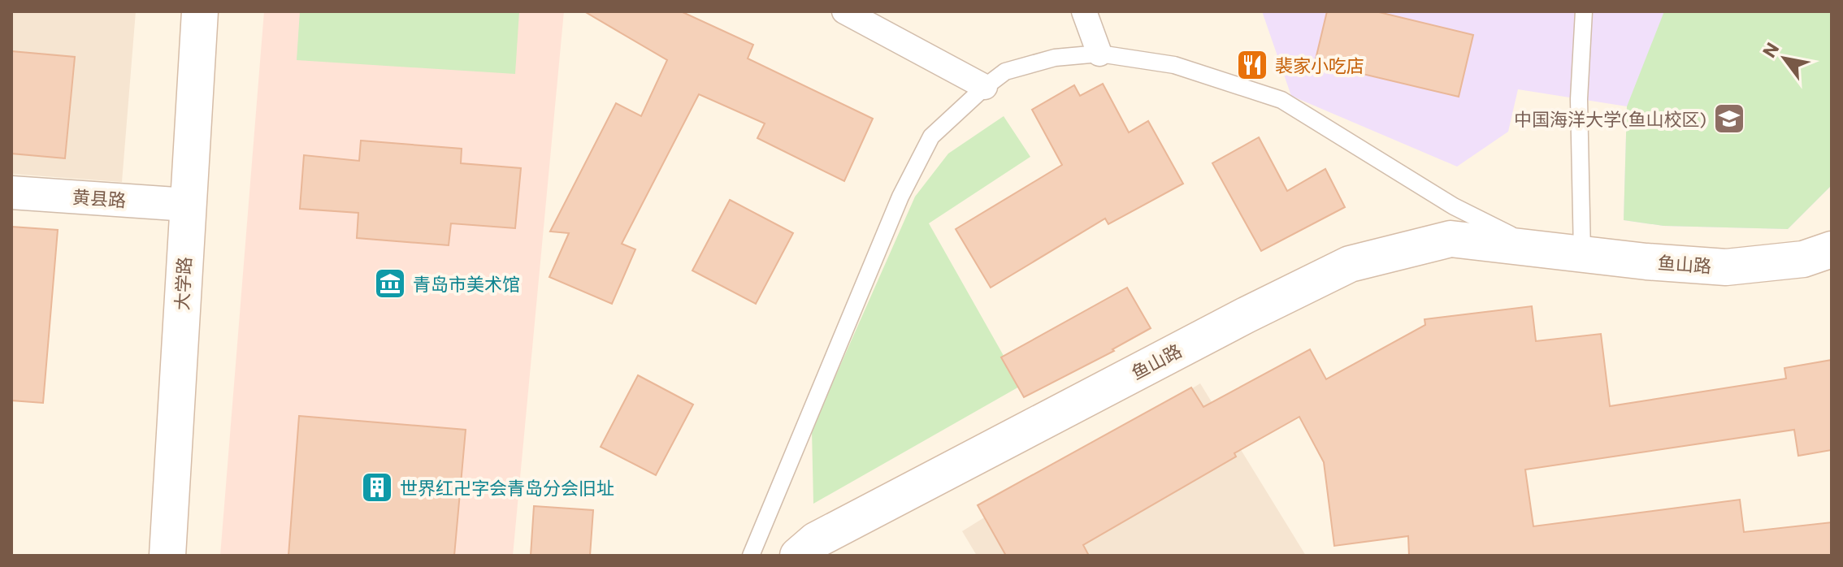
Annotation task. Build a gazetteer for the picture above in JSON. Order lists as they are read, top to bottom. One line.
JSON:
{"streets":{"main road":["鱼山路","大学路"],"street":["黄县路"]},"crossings":[["黄县路","大学路"]],"places":{"restaurant":["裴家小吃店"],"school or university":["中国海洋大学(鱼山校区)"],"museum":["青岛市美术馆"],"building":["世界红卍字会青岛分会旧址"]},"north":"top left"}
